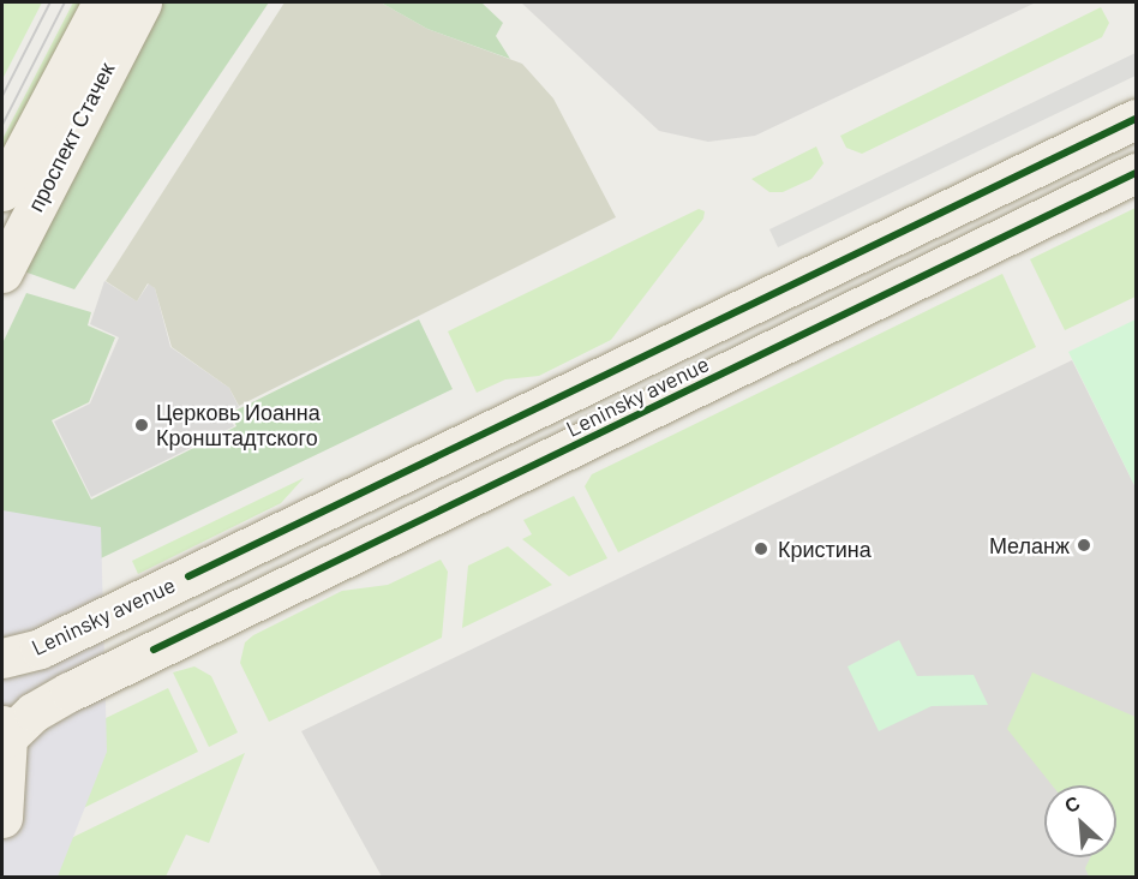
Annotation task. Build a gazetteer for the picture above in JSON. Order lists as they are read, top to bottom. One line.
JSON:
{"streets":{"main road":["проспект Стачек","Leninsky avenue"]},"places":["Церковь Иоанна Кронштадтского","Меланж","Кристина"],"north":"top left"}
